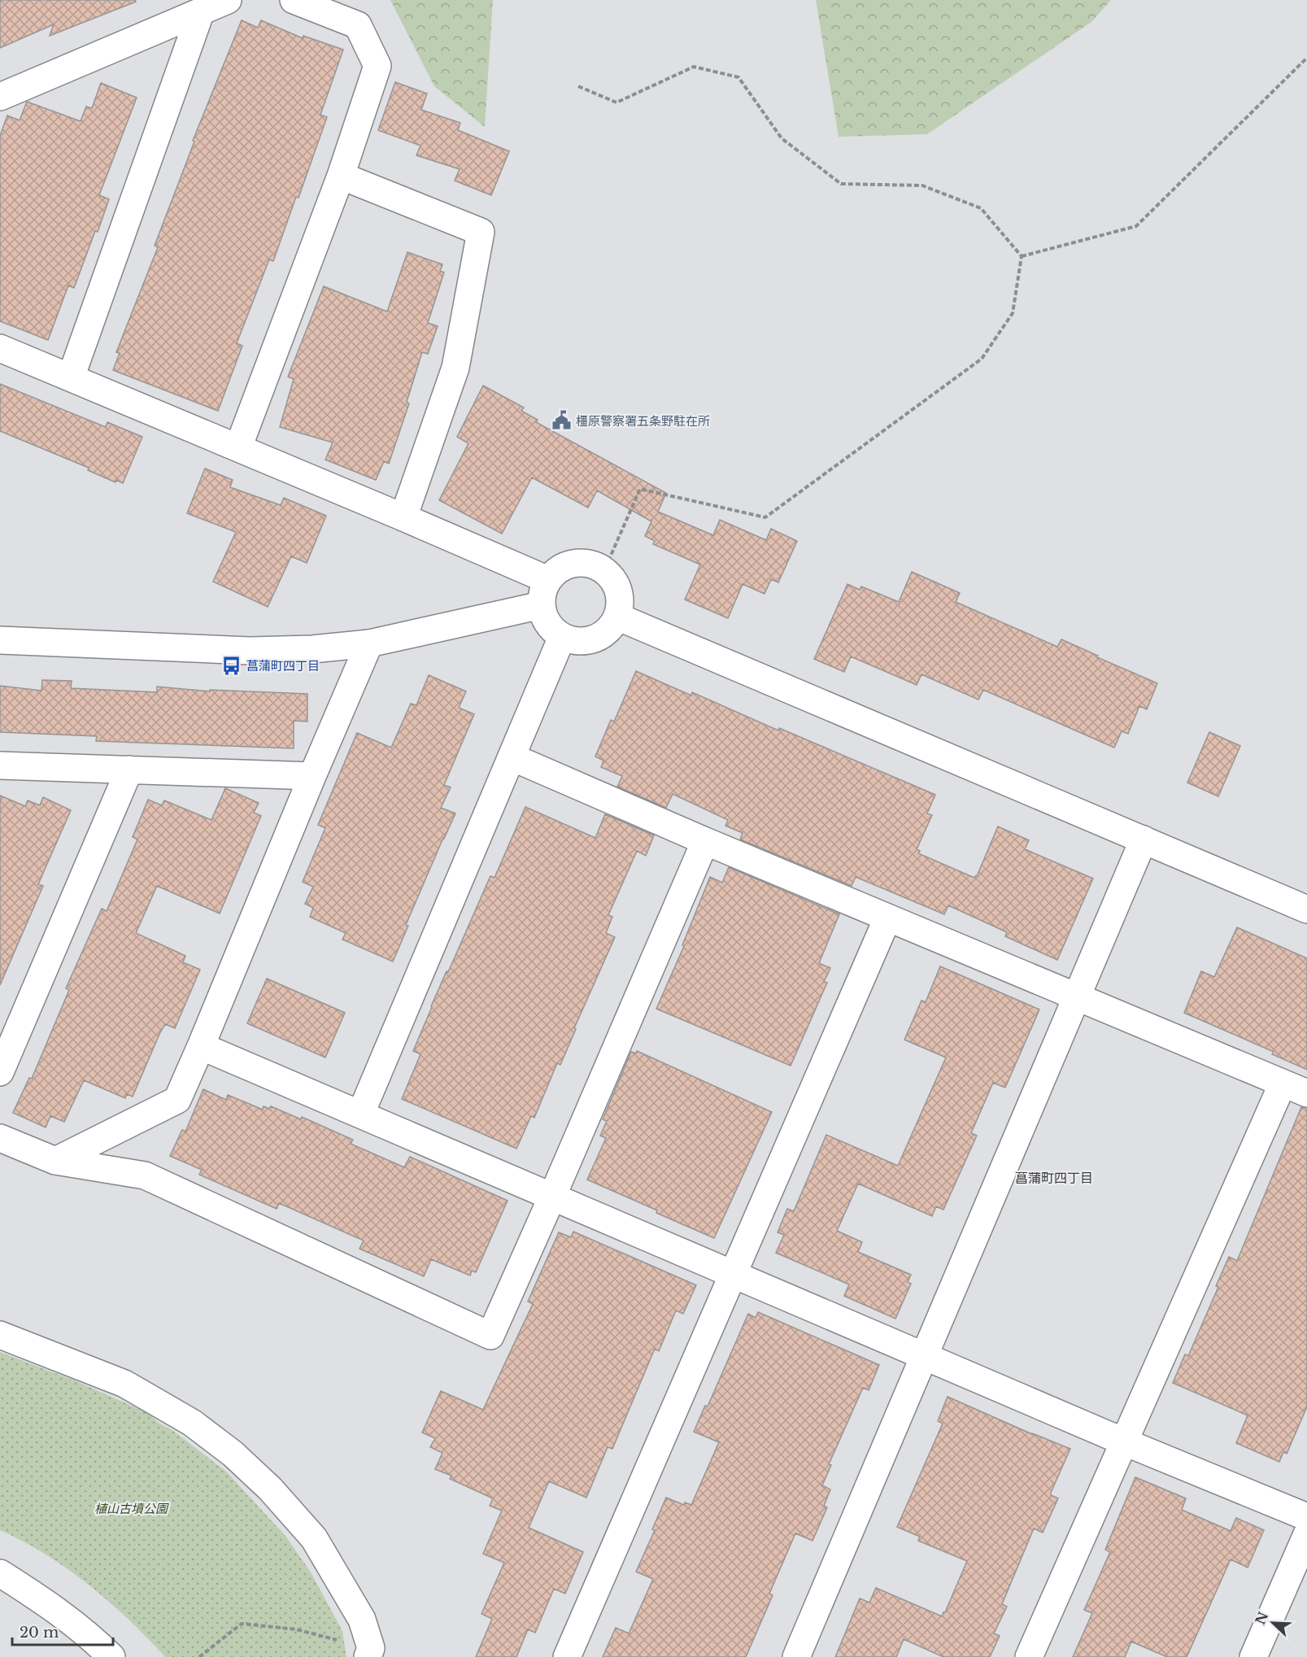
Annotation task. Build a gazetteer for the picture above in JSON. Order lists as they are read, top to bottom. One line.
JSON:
{"districts":["菖蒲町四丁目"],"parks":["植山古墳公園"],"places":{"public building":["橿原警察署五条野駐在所"],"bus stop":["菖蒲町四丁目"]},"scale_bar":"20 m","north":"top left"}
